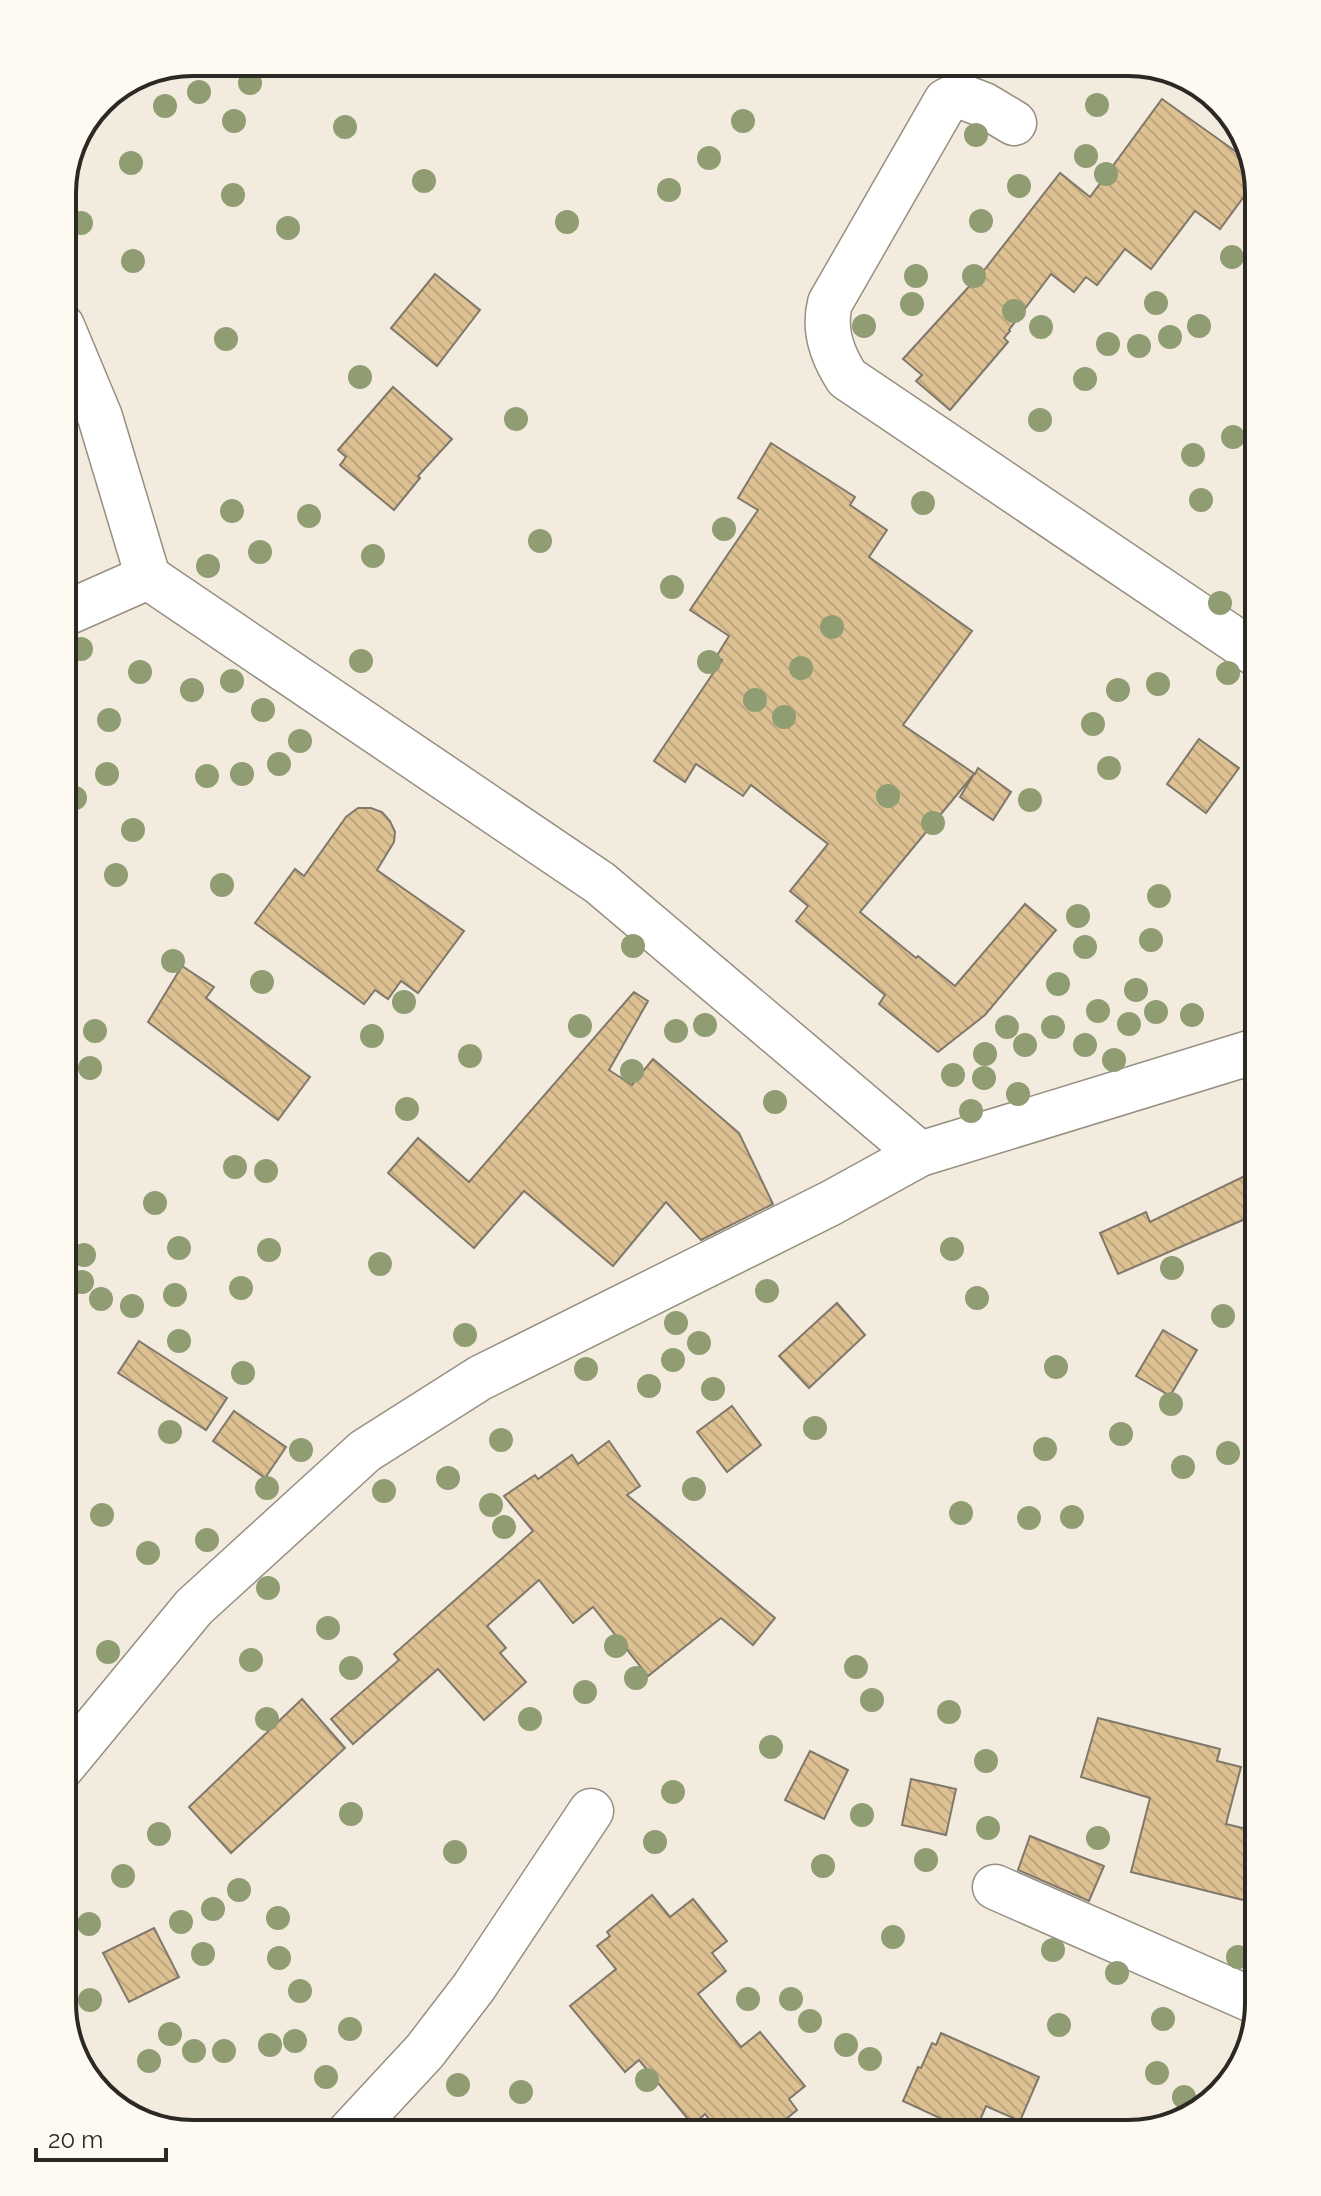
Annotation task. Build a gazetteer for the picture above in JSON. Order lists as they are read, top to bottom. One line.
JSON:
{"scale_bar":"20 m"}
